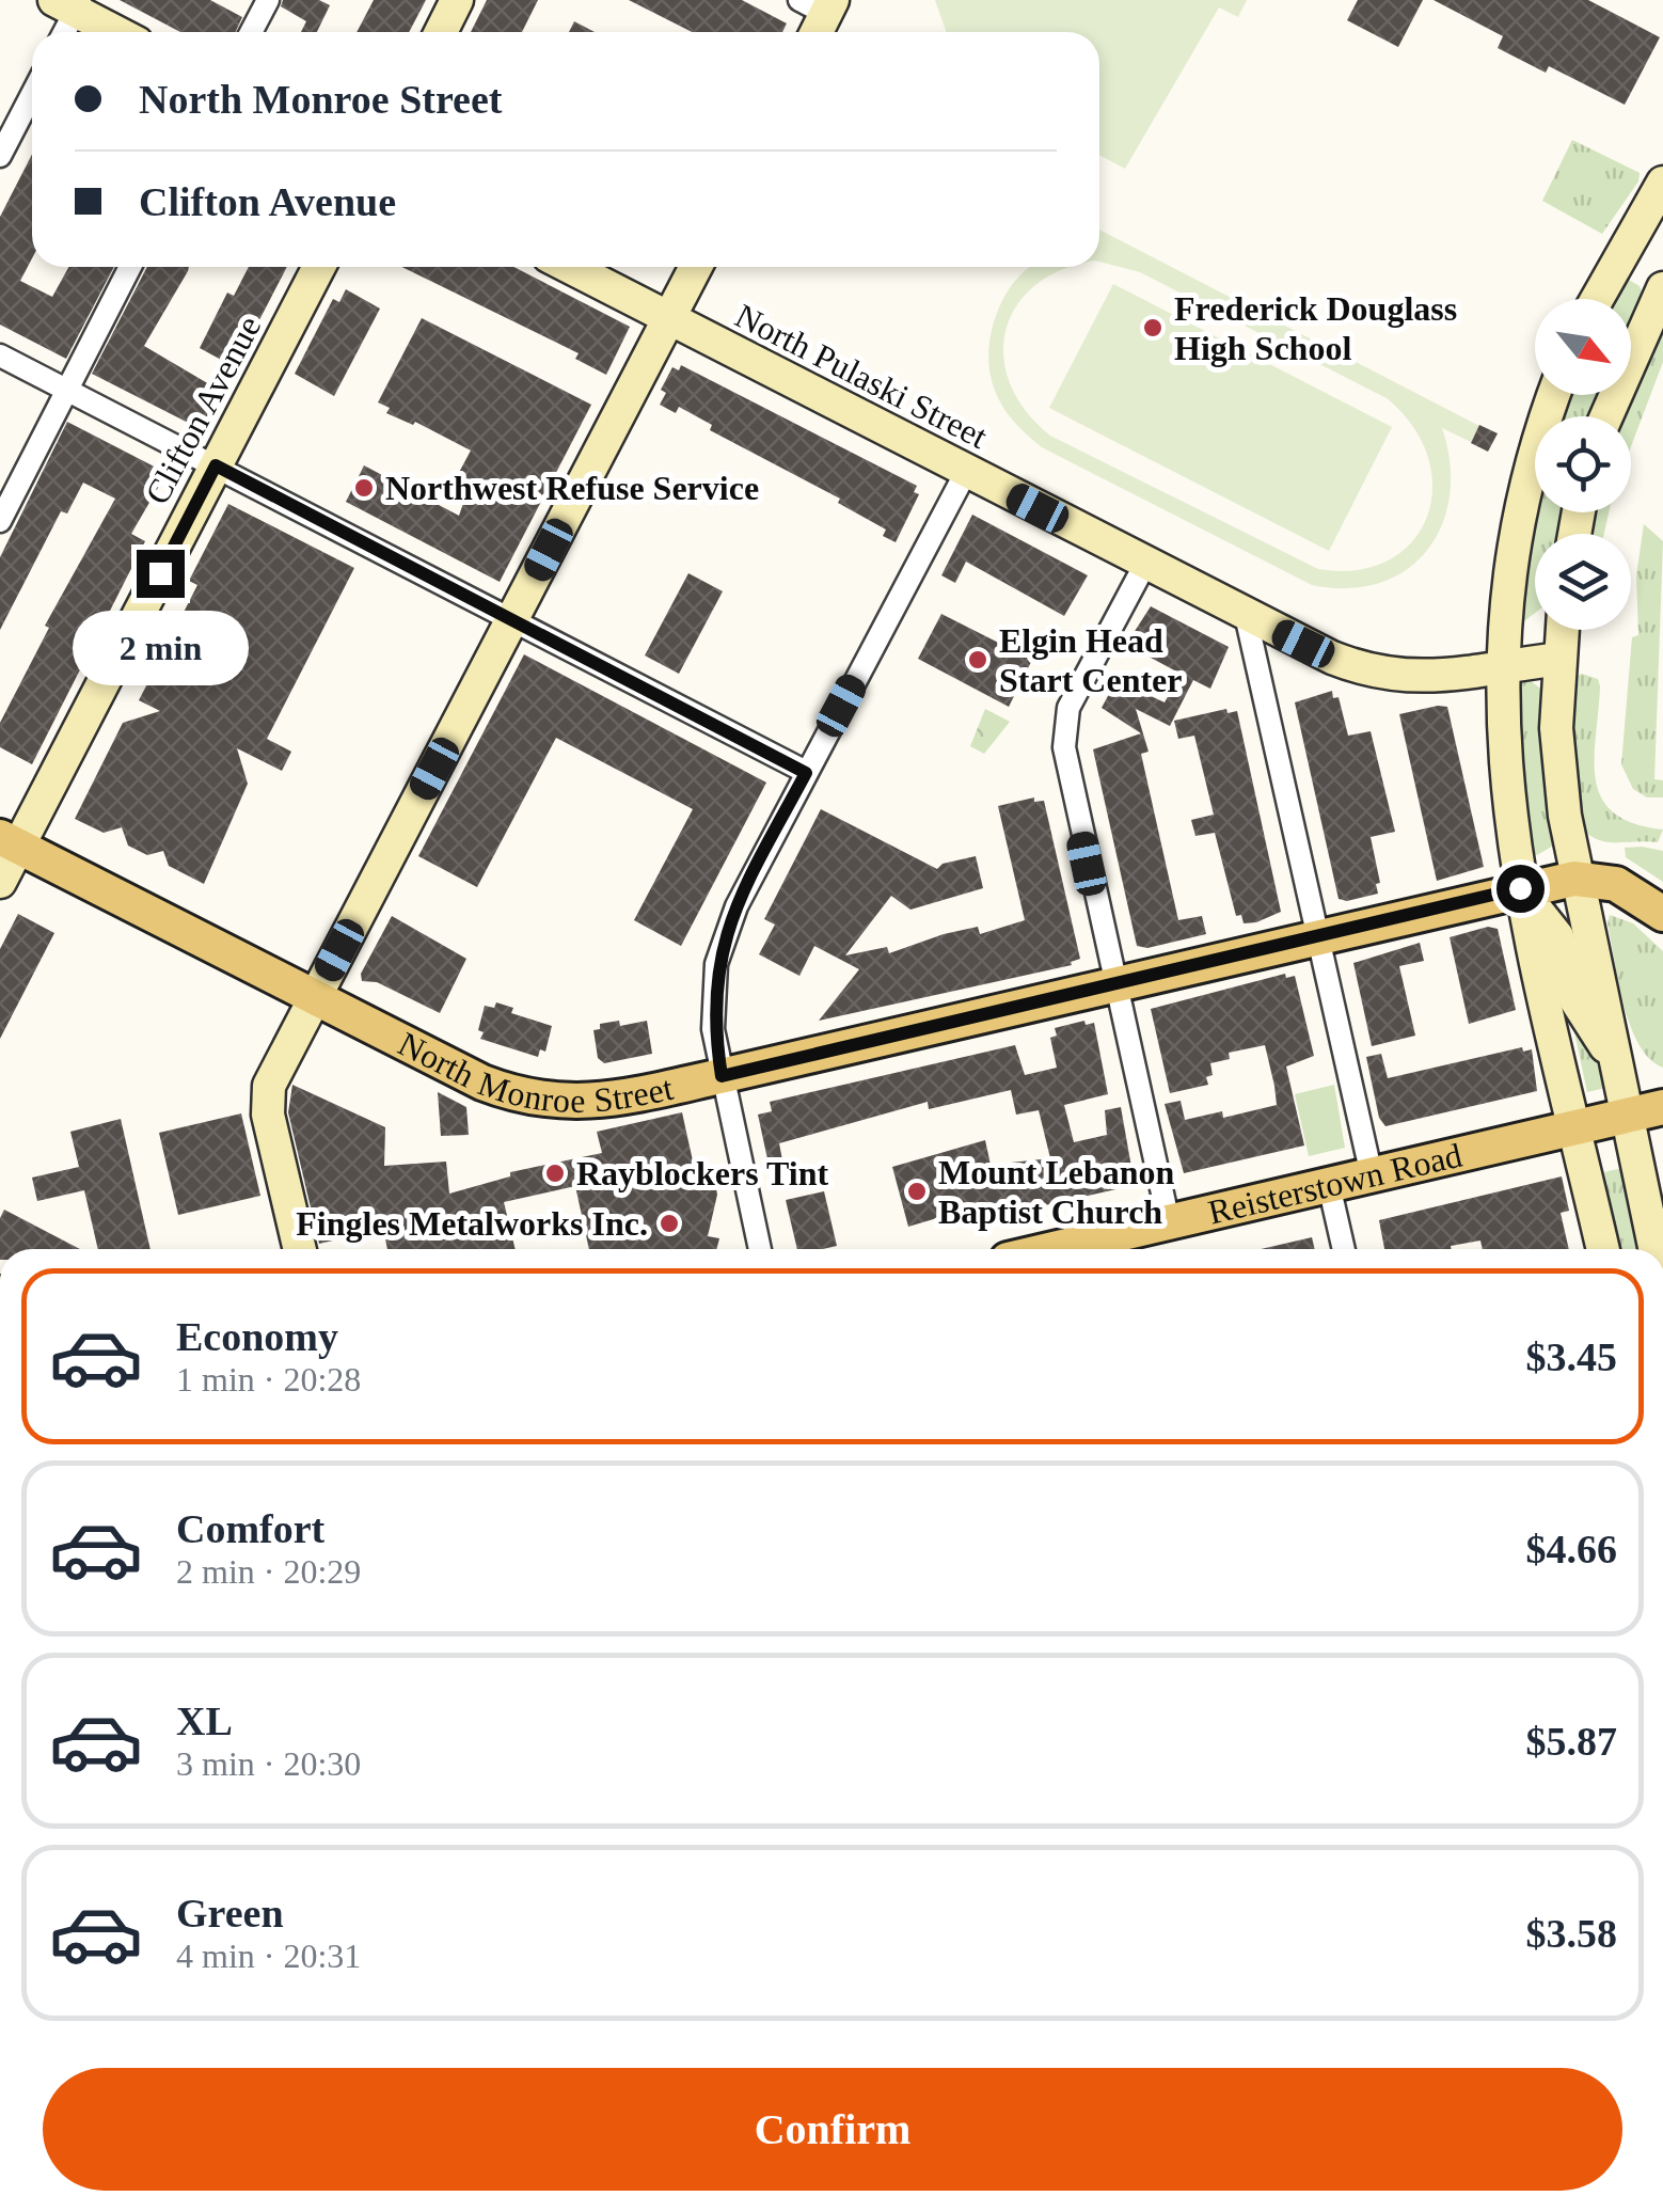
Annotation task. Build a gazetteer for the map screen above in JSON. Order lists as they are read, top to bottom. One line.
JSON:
{"streets":{"main road":["North Monroe Street","Reisterstown Road"],"street":["North Pulaski Street","Clifton Avenue"]},"crossings":[["Clifton Avenue","North Monroe Street"]],"places":["Frederick Douglass High School","Northwest Refuse Service","Elgin Head Start Center","Rayblockers Tint","Mount Lebanon Baptist Church","Fingles Metalworks Inc."],"north":"bottom right","page":{"banner":["North Monroe Street","Clifton Avenue"],"bubble":"2 min","list":[{"name":"Economy","note":"1 min · 20:28","value":"$3.45"},{"name":"Comfort","note":"2 min · 20:29","value":"$4.66"},{"name":"XL","note":"3 min · 20:30","value":"$5.87"},{"name":"Green","note":"4 min · 20:31","value":"$3.58"}],"buttons":"Confirm"}}
